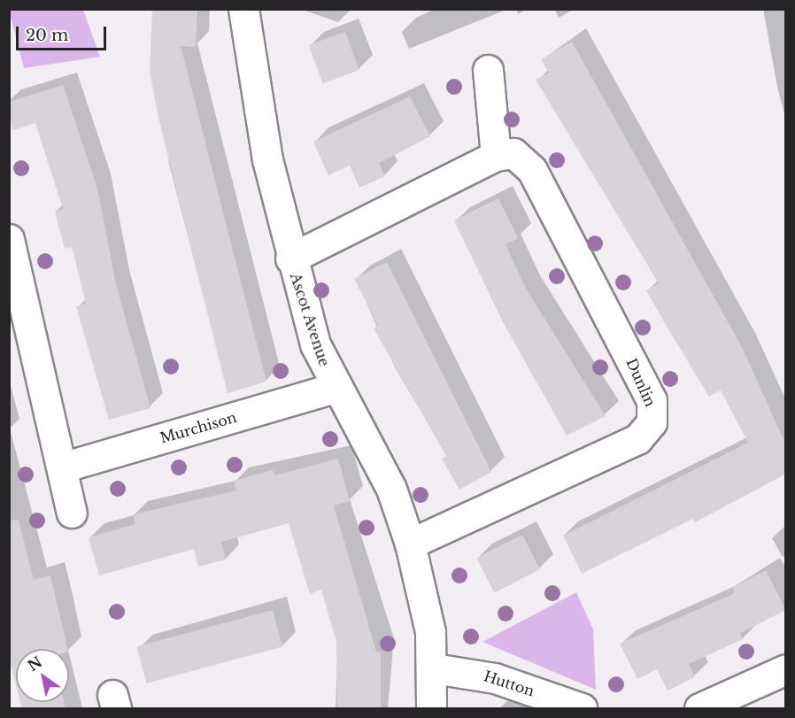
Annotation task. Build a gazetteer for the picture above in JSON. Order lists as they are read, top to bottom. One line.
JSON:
{"streets":{"street":["Ascot Avenue","Dunlin","Murchison","Hutton"]},"crossings":[["Ascot Avenue","Dunlin"],["Ascot Avenue","Murchison"],["Ascot Avenue","Hutton"]],"scale_bar":"20 m","north":"top left"}
